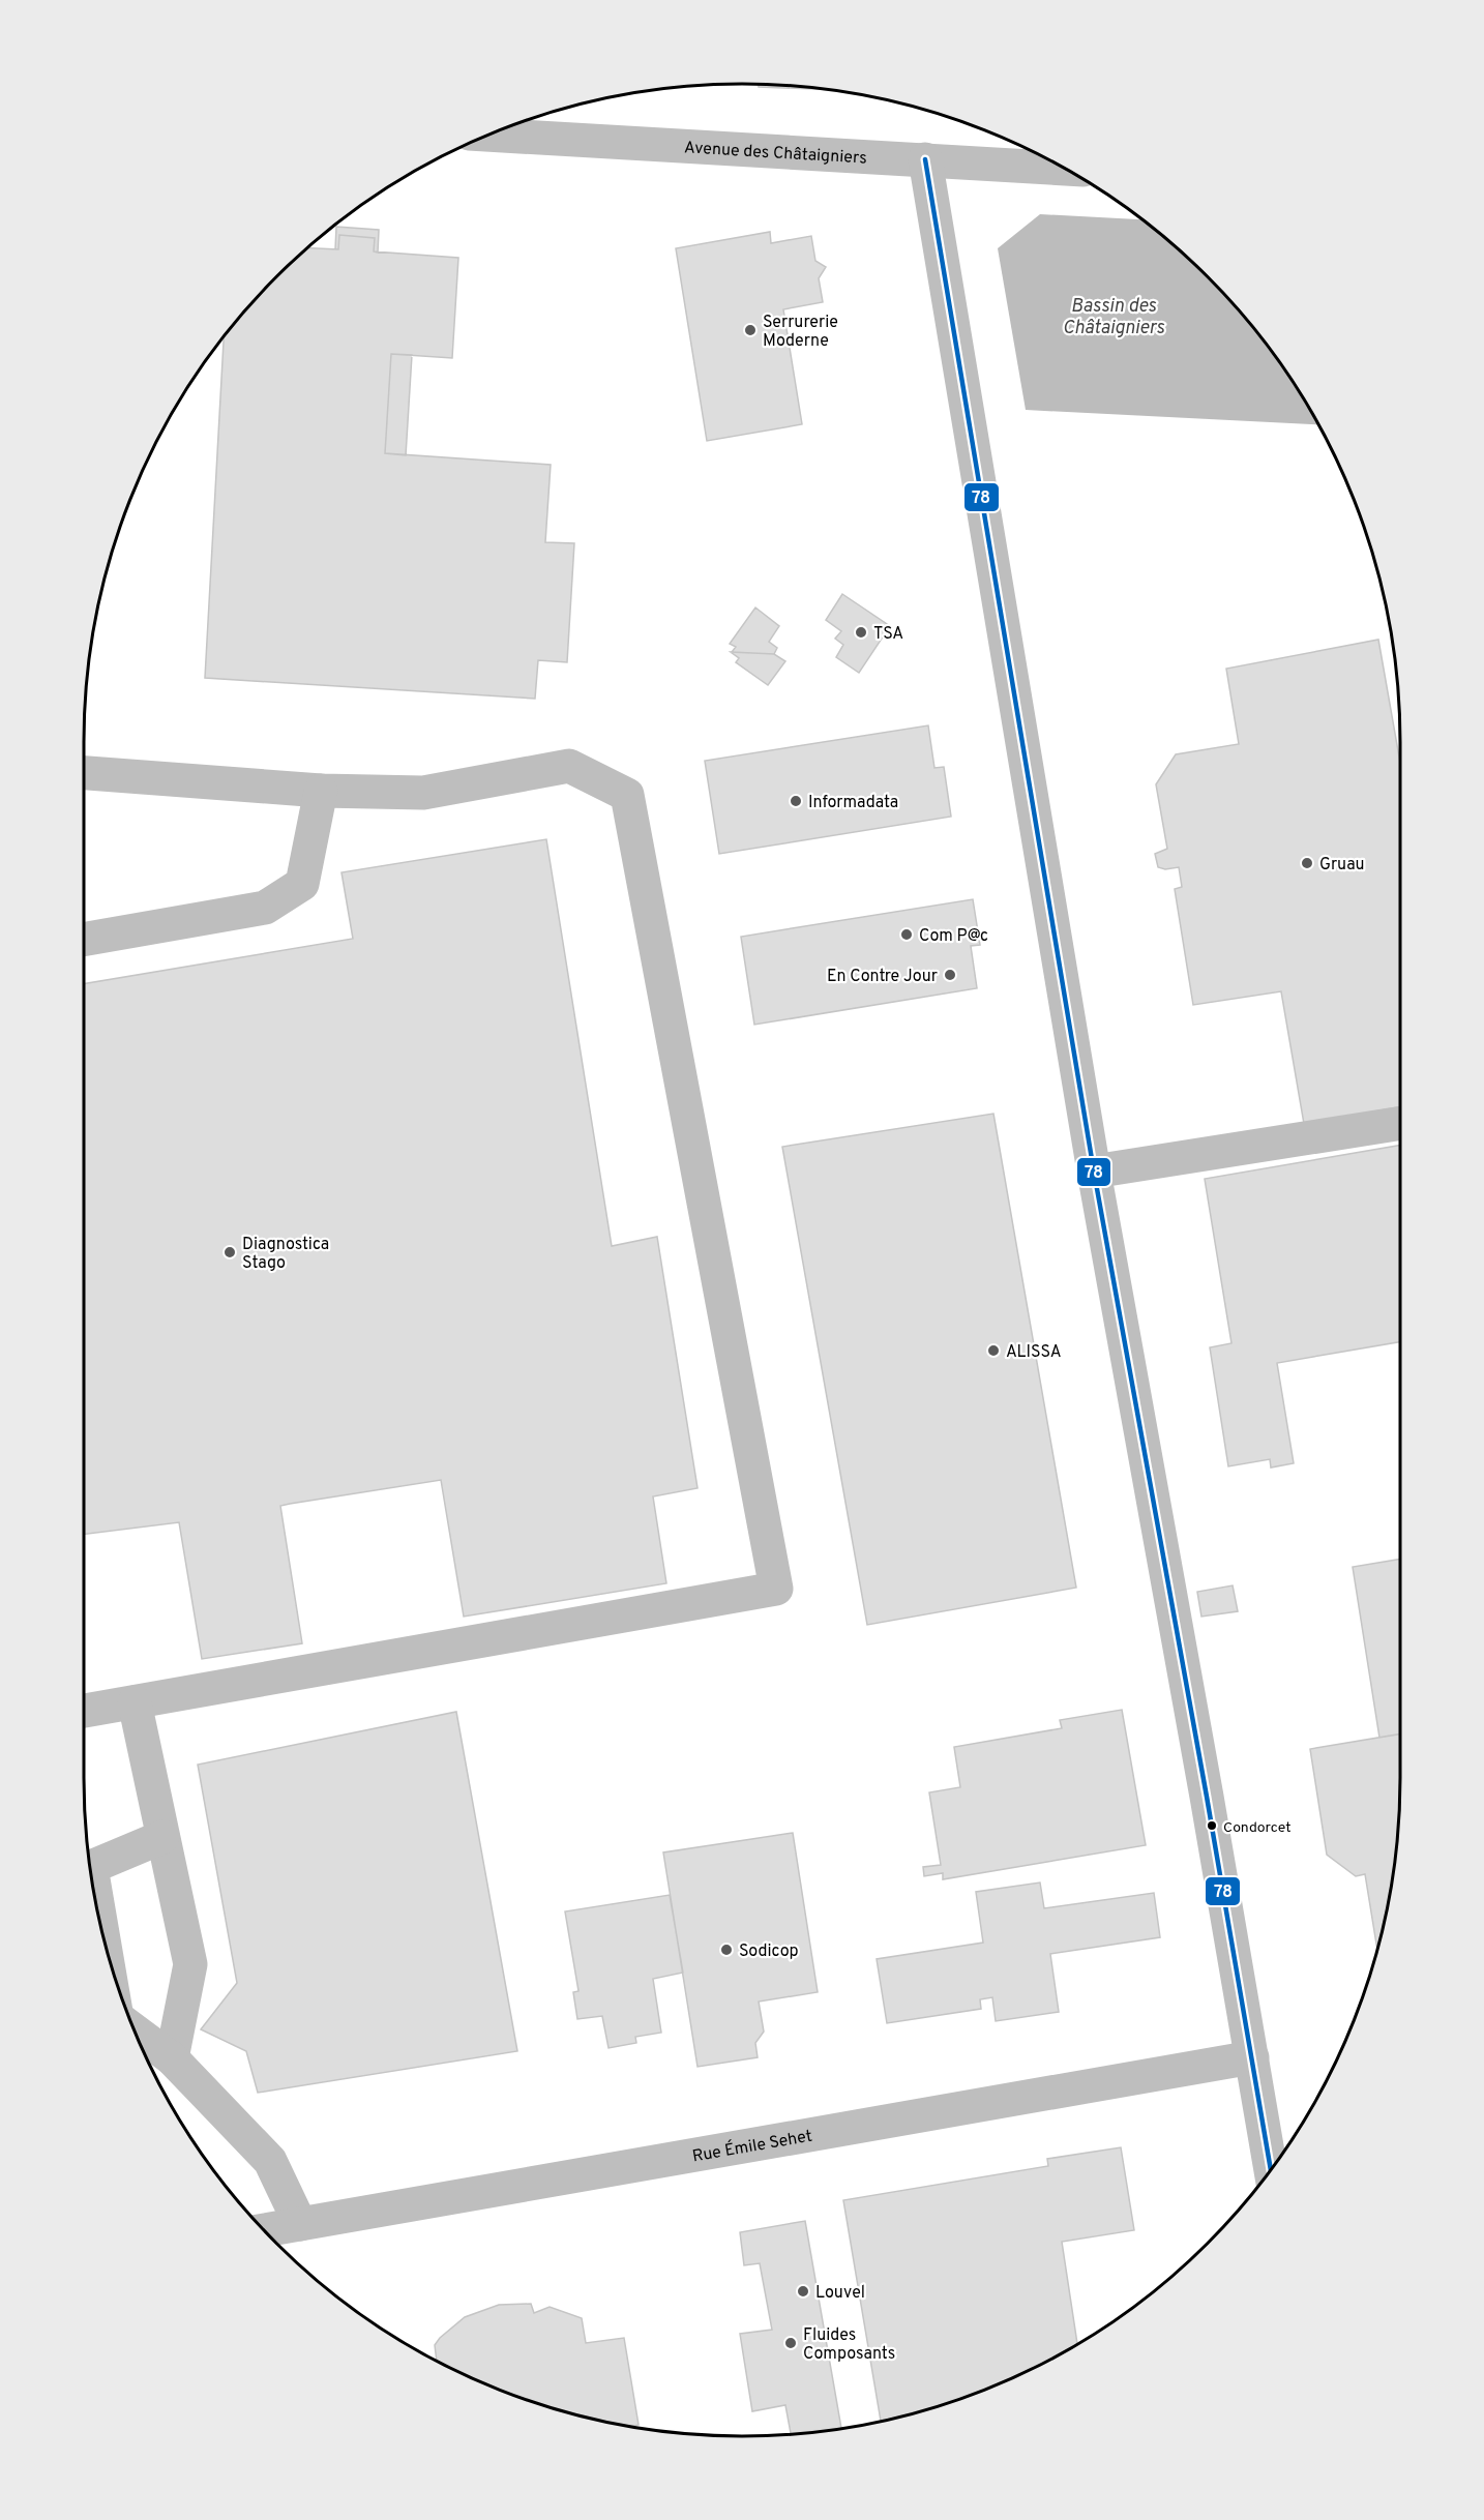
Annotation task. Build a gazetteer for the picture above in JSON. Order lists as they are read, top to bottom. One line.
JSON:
{"streets":{"street":["Avenue des Châtaigniers","Rue Émile Sehet"]},"water":["Bassin des Châtaigniers"],"places":["Serrurerie Moderne","TSA","Informadata","Gruau","Com P@c","En Contre Jour","Diagnostica Stago","ALISSA","Condorcet","Sodicop","Louvel","Fluides Composants"],"lines":["transit line 78"]}
